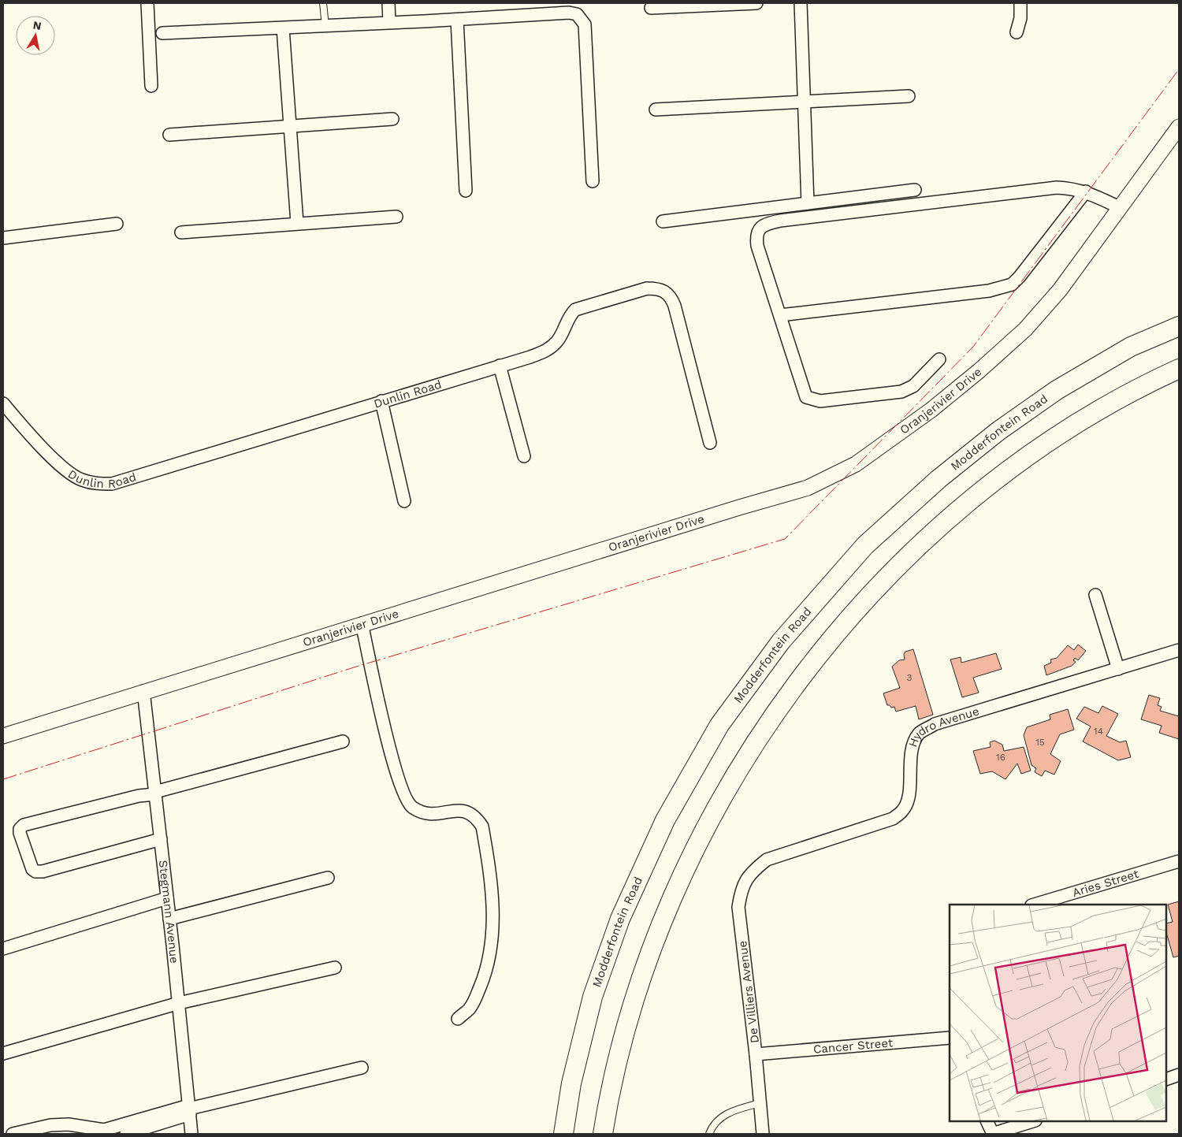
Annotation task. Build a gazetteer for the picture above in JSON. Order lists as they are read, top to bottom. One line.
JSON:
{"streets":{"main road":["Modderfontein Road"],"street":["Dunlin Road","Oranjerivier Drive","Hydro Avenue","Aries Street","Stegmann Avenue","De Villiers Avenue","Cancer Street"]},"crossings":[["Oranjerivier Drive","Stegmann Avenue"],["Hydro Avenue","De Villiers Avenue"],["De Villiers Avenue","Cancer Street"]],"house_numbers":["3","14","15","16"],"north":"top"}
